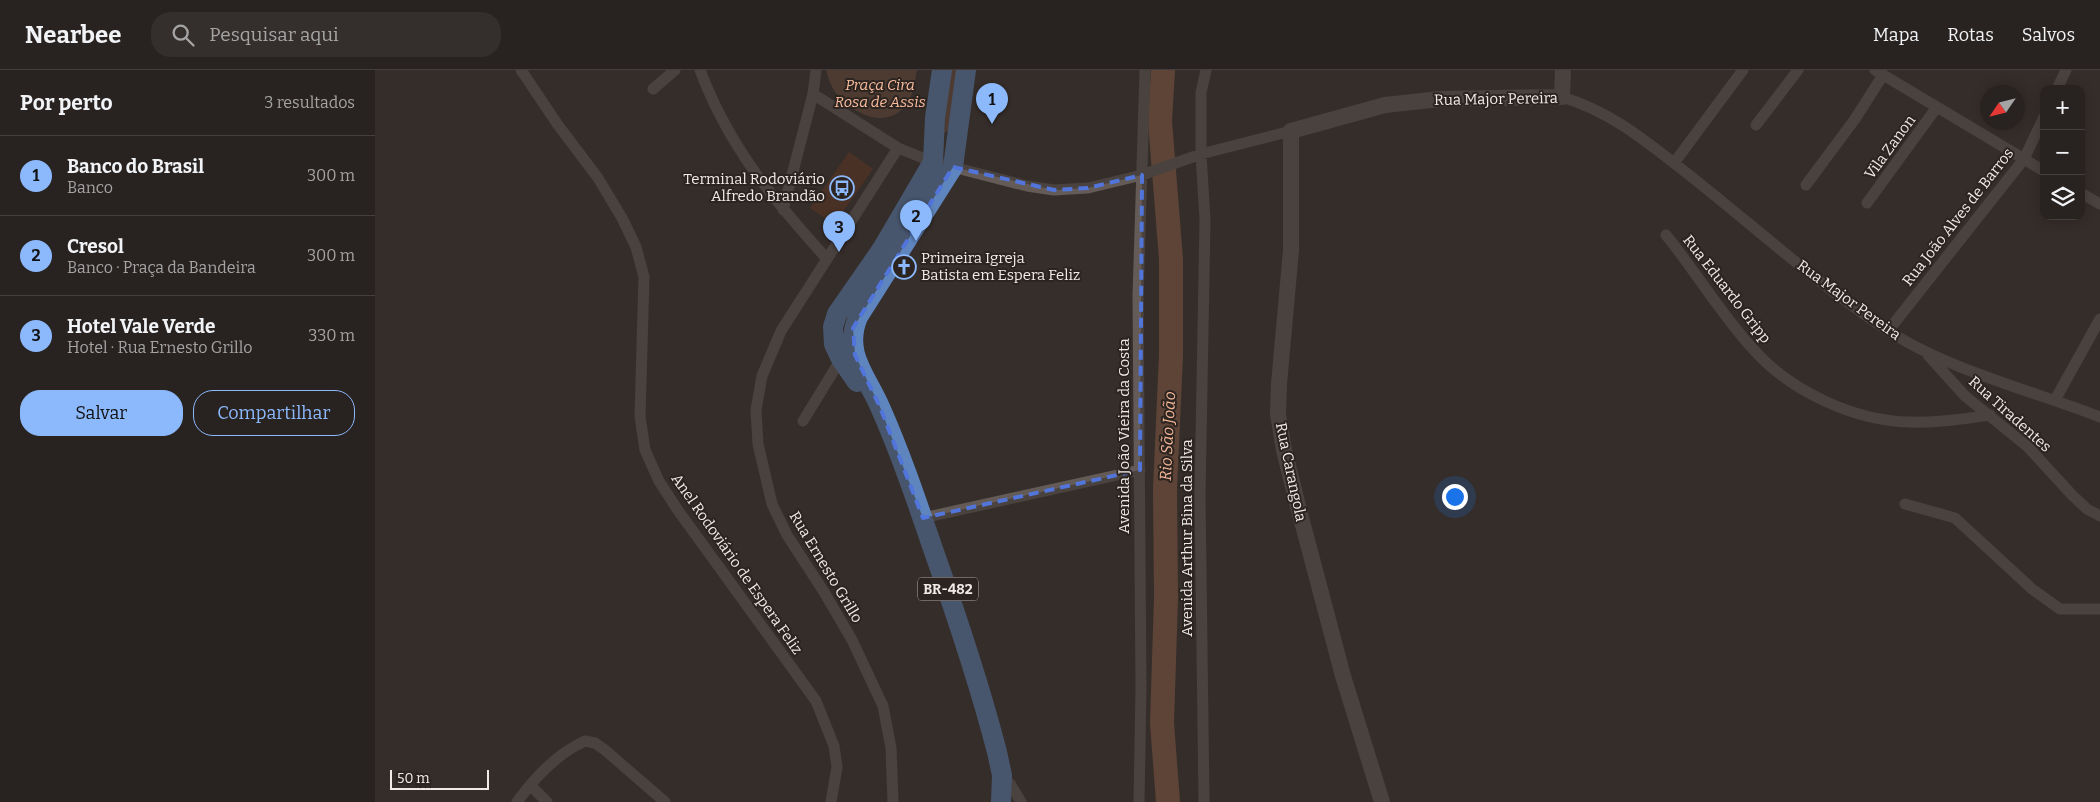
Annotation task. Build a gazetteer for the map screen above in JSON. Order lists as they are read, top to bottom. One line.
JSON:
{"streets":{"highway":["BR-482"],"street":["Rua Major Pereira","Vila Zanon","Rua João Alves de Barros","Rua Eduardo Gripp","Rua Tiradentes","Avenida João Vieira da Costa","Rua Carangola","Avenida Arthur Bina da Silva","Anel Rodoviário de Espera Feliz","Rua Ernesto Grillo"]},"crossings":[["Rua Major Pereira","Rua João Alves de Barros"],["Rua Major Pereira","Rua Tiradentes"],["Rua Major Pereira","Avenida João Vieira da Costa"],["Rua Major Pereira","Rua Carangola"],["Rua Major Pereira","Avenida Arthur Bina da Silva"],["Rua Major Pereira","BR-482"],["Rua Eduardo Gripp","Rua Tiradentes"]],"water":["Rio São João"],"parks":["Praça Cira Rosa de Assis"],"places":{"bus stop":["Terminal Rodoviário Alfredo Brandão"],"church":["Primeira Igreja Batista em Espera Feliz"]},"scale_bar":"50 m","north":"bottom left","page":{"header":"Nearbee","search":"Pesquisar aqui","nav":["Mapa","Rotas","Salvos"],"heading":["Por perto","3 resultados"],"pins":["1","2","3"],"map_buttons":["+","−"],"list":[{"mark":"1","name":"Banco do Brasil","note":"Banco","value":"300 m"},{"mark":"2","name":"Cresol","note":"Banco · Praça da Bandeira","value":"300 m"},{"mark":"3","name":"Hotel Vale Verde","note":"Hotel · Rua Ernesto Grillo","value":"330 m"}],"buttons":["Salvar","Compartilhar"],"scale":"50 m"}}
